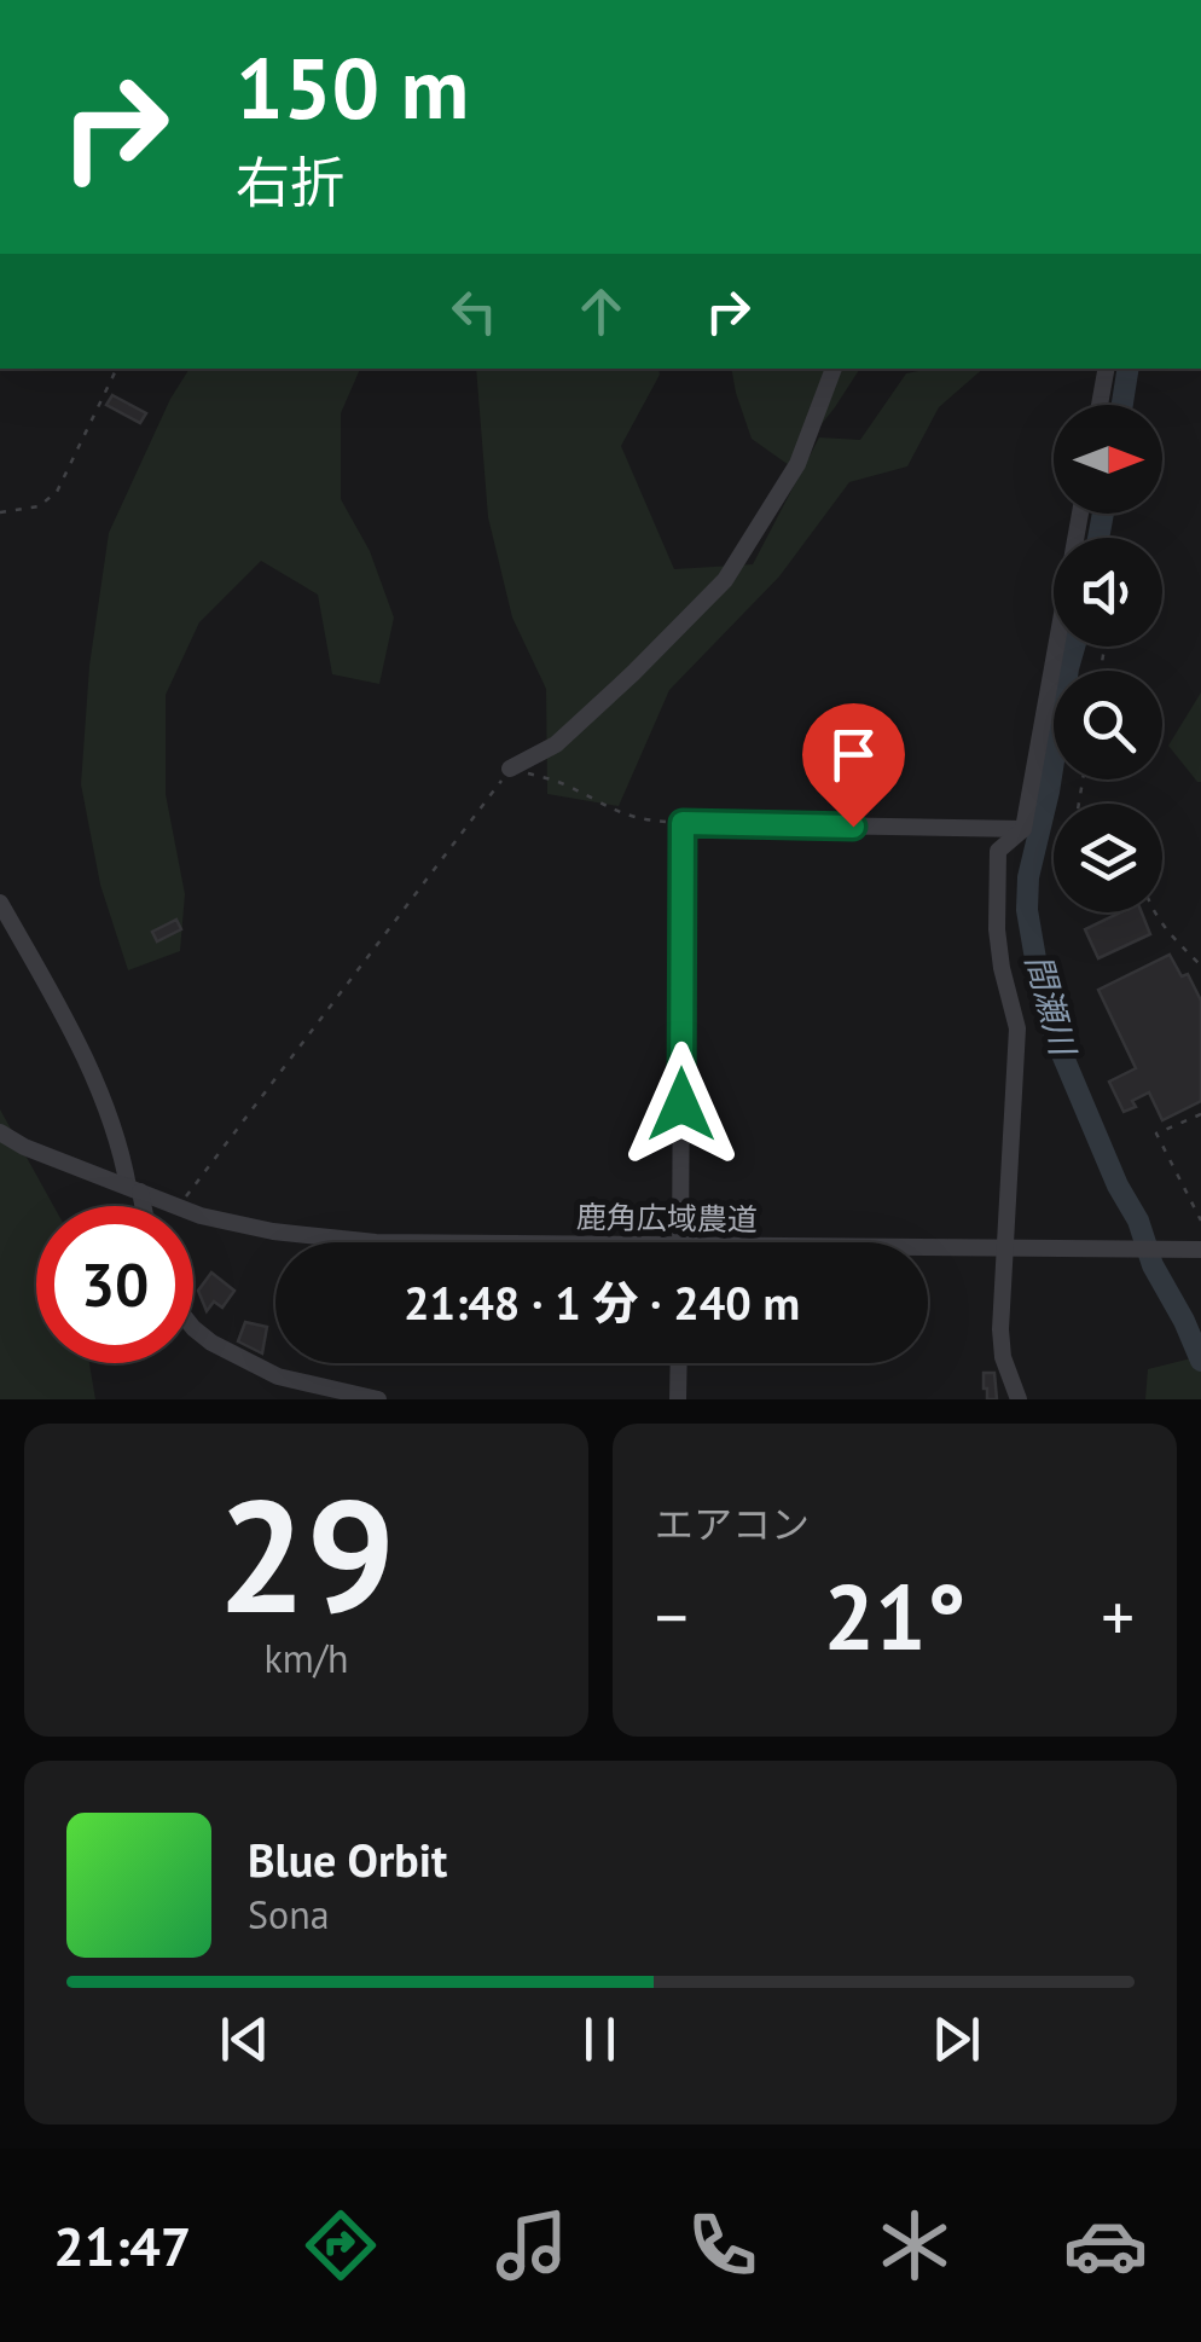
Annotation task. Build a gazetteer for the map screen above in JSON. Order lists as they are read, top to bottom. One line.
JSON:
{"streets":{"street":["鹿角広域農道"]},"water":["間瀬川"],"north":"right","page":{"turn":["150 m","右折"],"limit":"30","trip":"21:48 · 1 分 · 240 m","tile":[["29","km/h"],"エアコン"],"heat":["−","21°","+"],"song":["Blue Orbit","Sona"],"tabs":"21:47"}}
